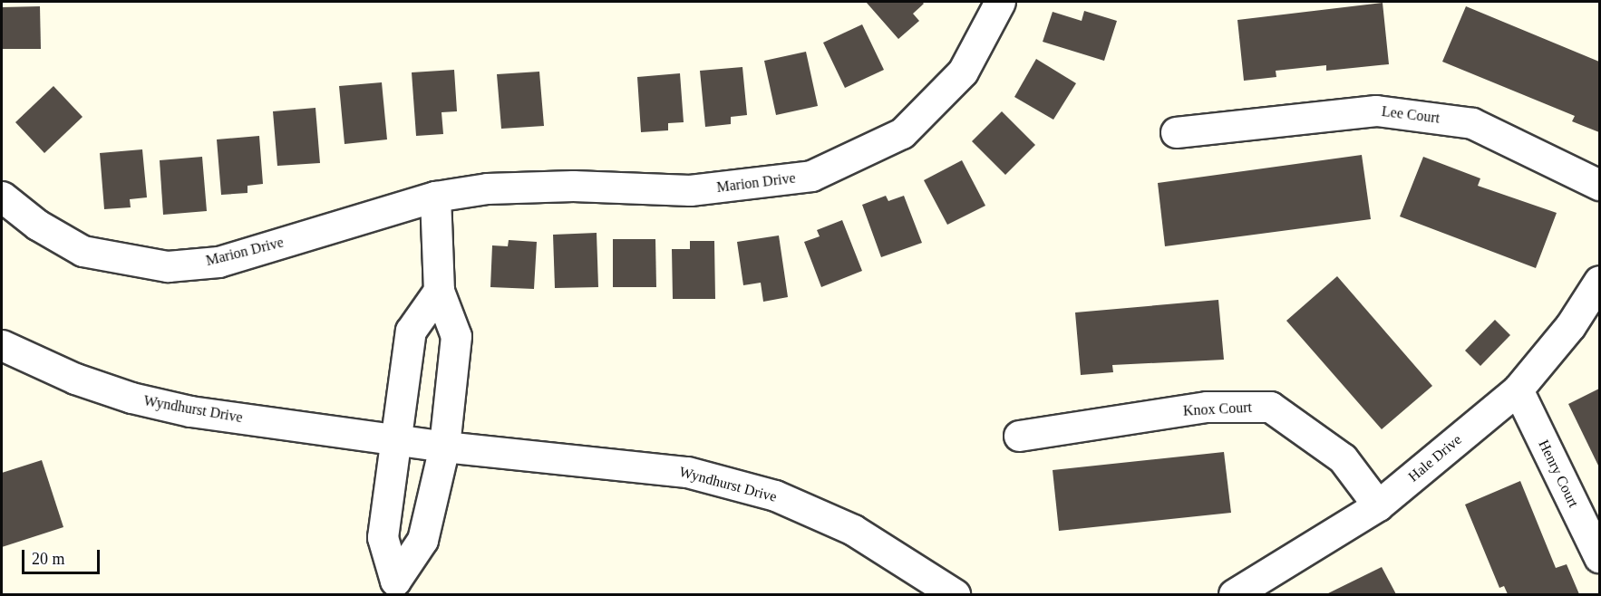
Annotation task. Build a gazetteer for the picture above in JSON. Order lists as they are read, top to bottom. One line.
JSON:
{"streets":{"street":["Lee Court","Marion Drive","Wyndhurst Drive","Knox Court","Hale Drive","Henry Court"]},"crossings":[["Knox Court","Hale Drive"],["Hale Drive","Henry Court"]],"scale_bar":"20 m"}
